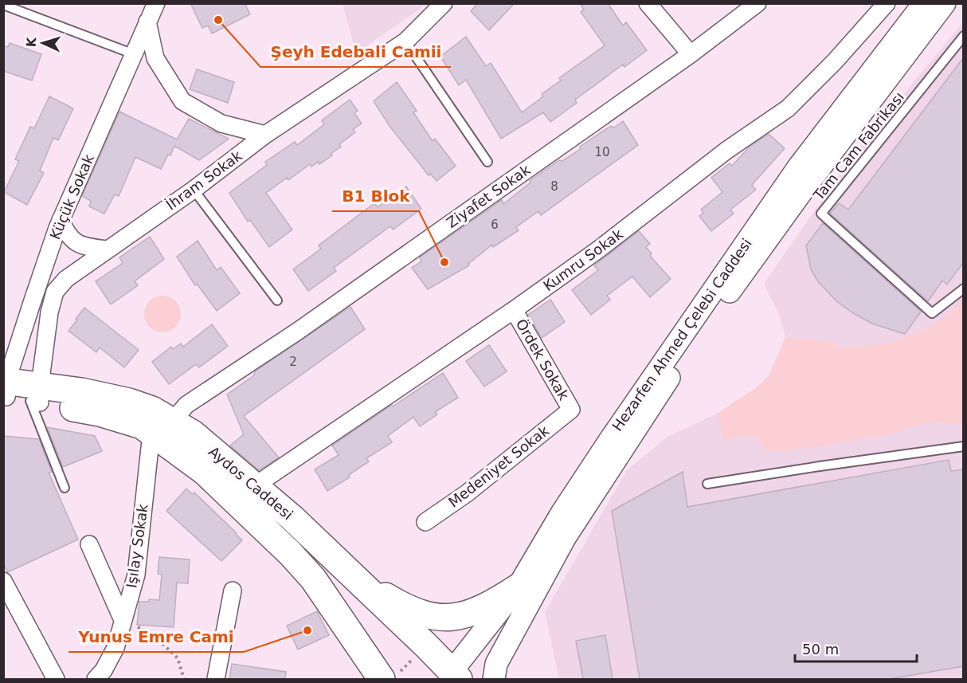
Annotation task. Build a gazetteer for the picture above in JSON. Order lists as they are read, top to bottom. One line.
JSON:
{"streets":{"main road":["Aydos Caddesi"],"street":["İhram Sokak","Ziyafet Sokak","Küçük Sokak","Kumru Sokak","Hezarfen Ahmed Çelebi Caddesi","Ördek Sokak","Medeniyet Sokak","Işılay Sokak"],"lane":["Tam Cam Fabrikası"]},"crossings":[["İhram Sokak","Küçük Sokak"],["İhram Sokak","Aydos Caddesi"],["Ziyafet Sokak","Aydos Caddesi"],["Ziyafet Sokak","Işılay Sokak"],["Küçük Sokak","Aydos Caddesi"],["Kumru Sokak","Ördek Sokak"],["Kumru Sokak","Aydos Caddesi"],["Hezarfen Ahmed Çelebi Caddesi","Aydos Caddesi"],["Ördek Sokak","Medeniyet Sokak"],["Aydos Caddesi","Işılay Sokak"]],"places":["Şeyh Edebali Camii","B1 Blok","Yunus Emre Cami"],"house_numbers":["10","8","6","2"],"scale_bar":"50 m","north":"left"}
